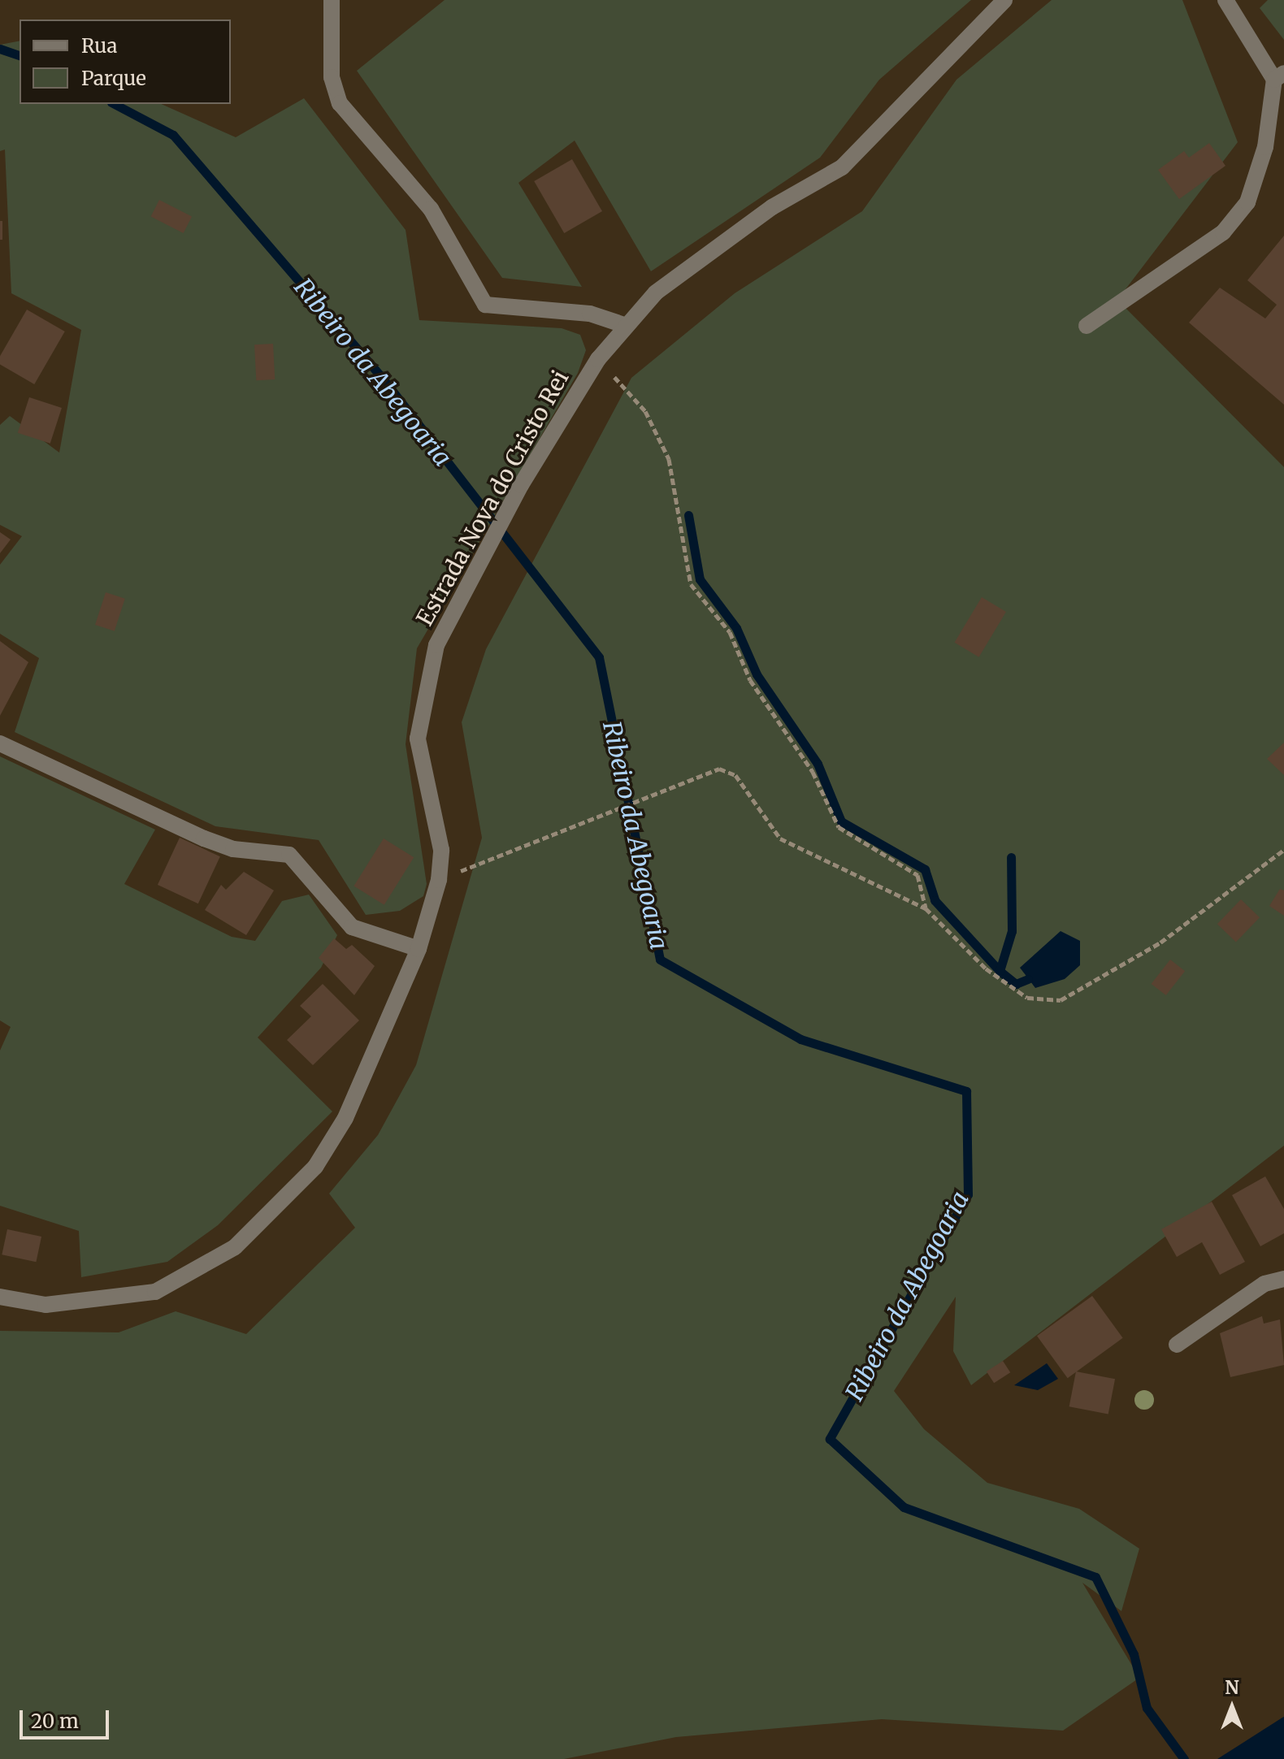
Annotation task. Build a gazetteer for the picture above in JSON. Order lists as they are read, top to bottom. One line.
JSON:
{"streets":{"street":["Estrada Nova do Cristo Rei"]},"water":["Ribeiro da Abegoaria"],"legend":["Rua","Parque"],"scale_bar":"20 m","north":"top"}
